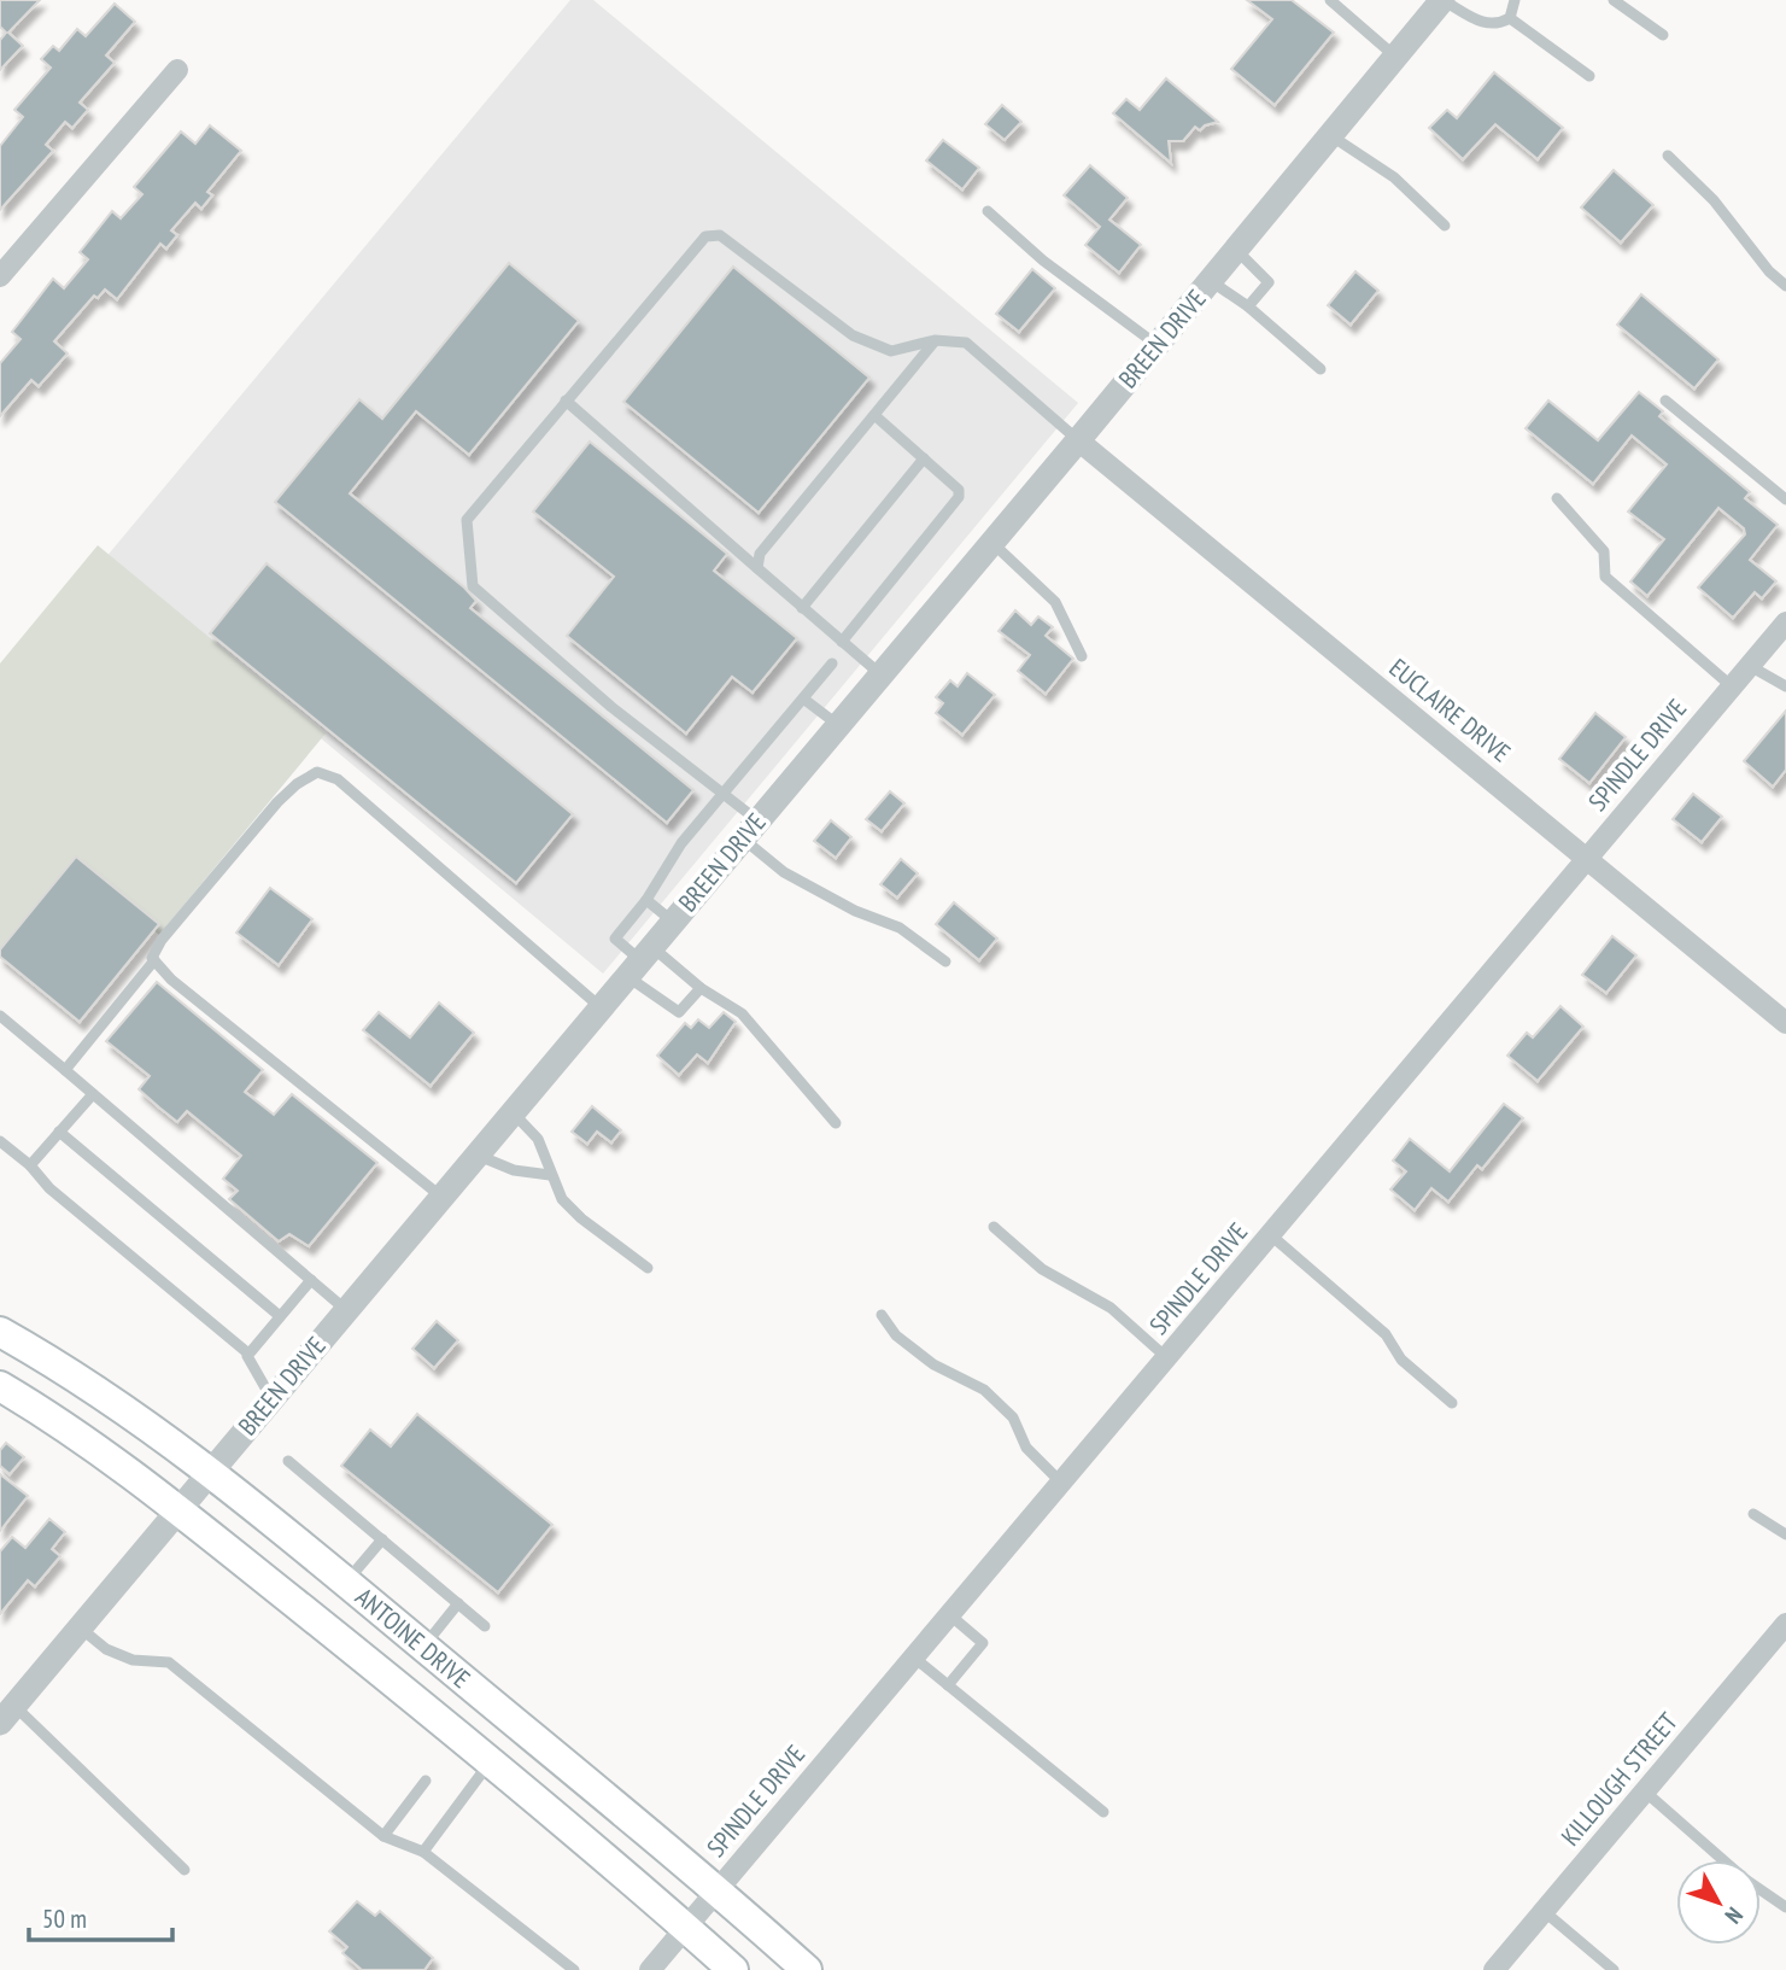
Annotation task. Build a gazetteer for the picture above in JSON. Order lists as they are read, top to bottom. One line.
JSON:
{"streets":{"main road":["ANTOINE DRIVE"],"street":["BREEN DRIVE","EUCLAIRE DRIVE","SPINDLE DRIVE","KILLOUGH STREET"]},"crossings":[["BREEN DRIVE","EUCLAIRE DRIVE"],["BREEN DRIVE","ANTOINE DRIVE"],["EUCLAIRE DRIVE","SPINDLE DRIVE"],["SPINDLE DRIVE","ANTOINE DRIVE"]],"scale_bar":"50 m","north":"bottom right"}
